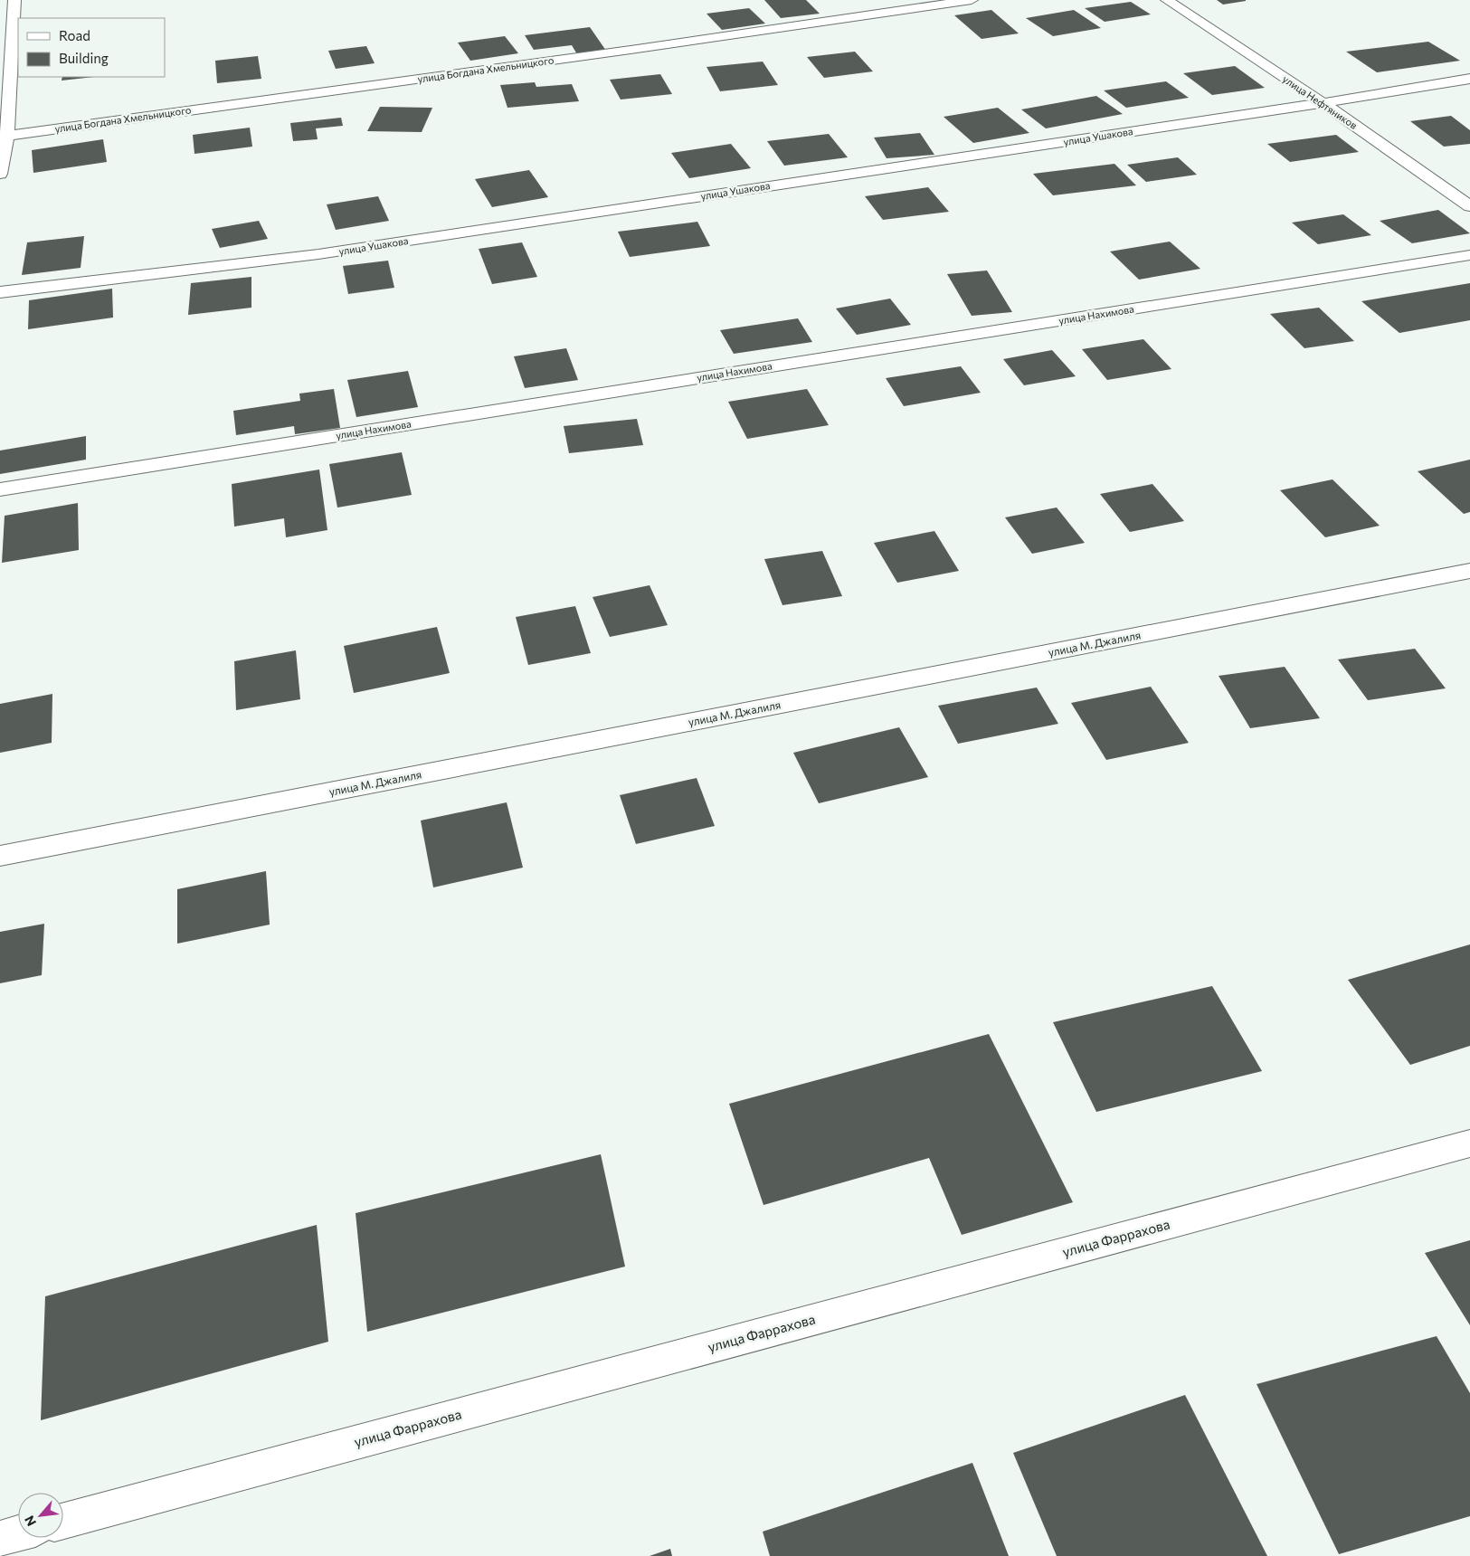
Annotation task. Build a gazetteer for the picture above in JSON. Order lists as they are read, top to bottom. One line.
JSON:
{"streets":{"street":["улица Богдана Хмельницкого","улица Нефтяников","улица Ушакова","улица Нахимова","улица М. Джалиля","улица Фаррахова"]},"crossings":[["улица Нефтяников","улица Ушакова"]],"legend":["Road","Building"],"north":"bottom left"}
